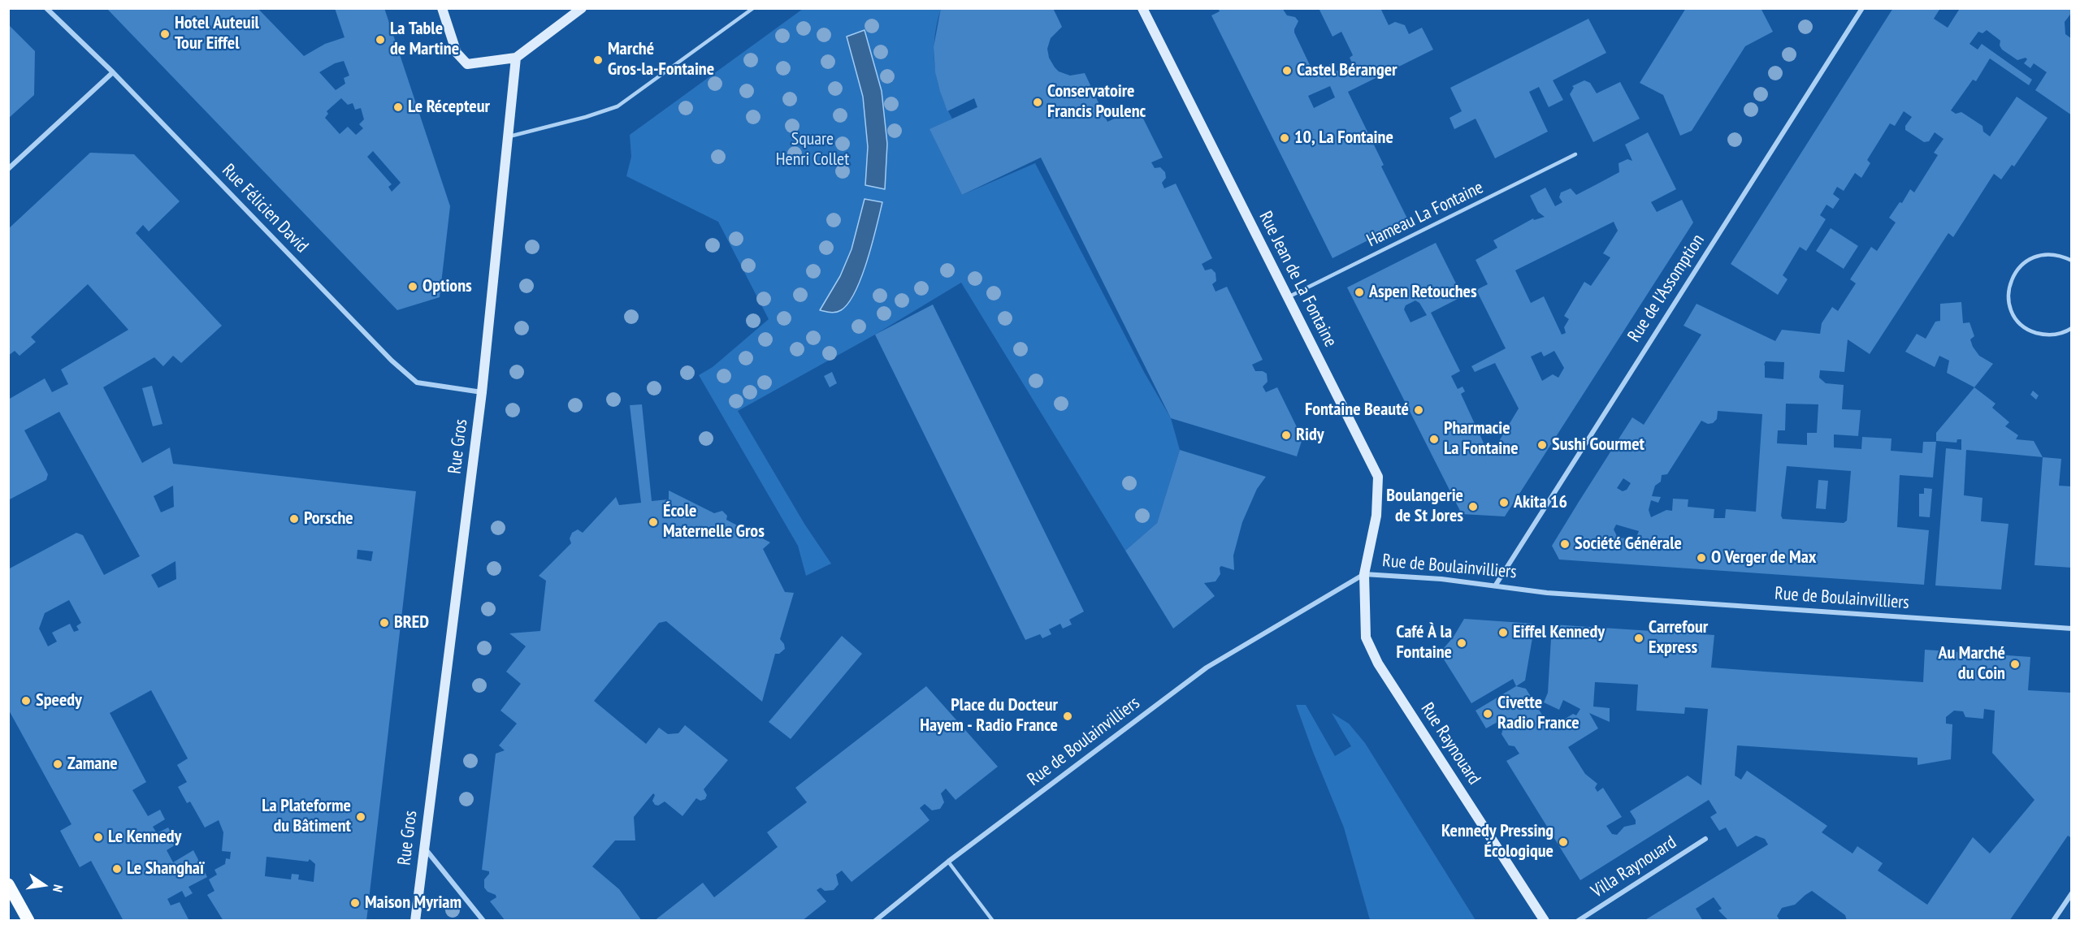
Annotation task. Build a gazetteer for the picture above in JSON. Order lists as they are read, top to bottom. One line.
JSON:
{"streets":{"street":["Rue Félicien David","Rue Jean de La Fontaine","Rue de l'Assomption","Rue Gros","Rue de Boulainvilliers","Rue Raynouard","Villa Raynouard"],"lane":["Hameau La Fontaine"]},"crossings":[["Rue Félicien David","Rue Gros"],["Hameau La Fontaine","Rue Jean de La Fontaine"],["Rue Jean de La Fontaine","Rue de Boulainvilliers"],["Rue Jean de La Fontaine","Rue Raynouard"],["Rue de l'Assomption","Rue de Boulainvilliers"],["Rue de Boulainvilliers","Rue Raynouard"]],"parks":["Square Henri Collet"],"places":["Hotel Auteuil Tour Eiffel","La Table de Martine","Marché Gros-la-Fontaine","Castel Béranger","Conservatoire Francis Poulenc","Le Récepteur","10, La Fontaine","Options","Aspen Retouches","Fontaine Beauté","Ridy","Pharmacie La Fontaine","Sushi Gourmet","Akita 16","Boulangerie de St Jores","Porsche","École Maternelle Gros","Société Générale","O Verger de Max","BRED","Eiffel Kennedy","Carrefour Express","Café À la Fontaine","Au Marché du Coin","Speedy","Civette Radio France","Place du Docteur Hayem - Radio France","Zamane","La Plateforme du Bâtiment","Le Kennedy","Kennedy Pressing Écologique","Le Shanghaï","Maison Myriam"],"north":"right"}
